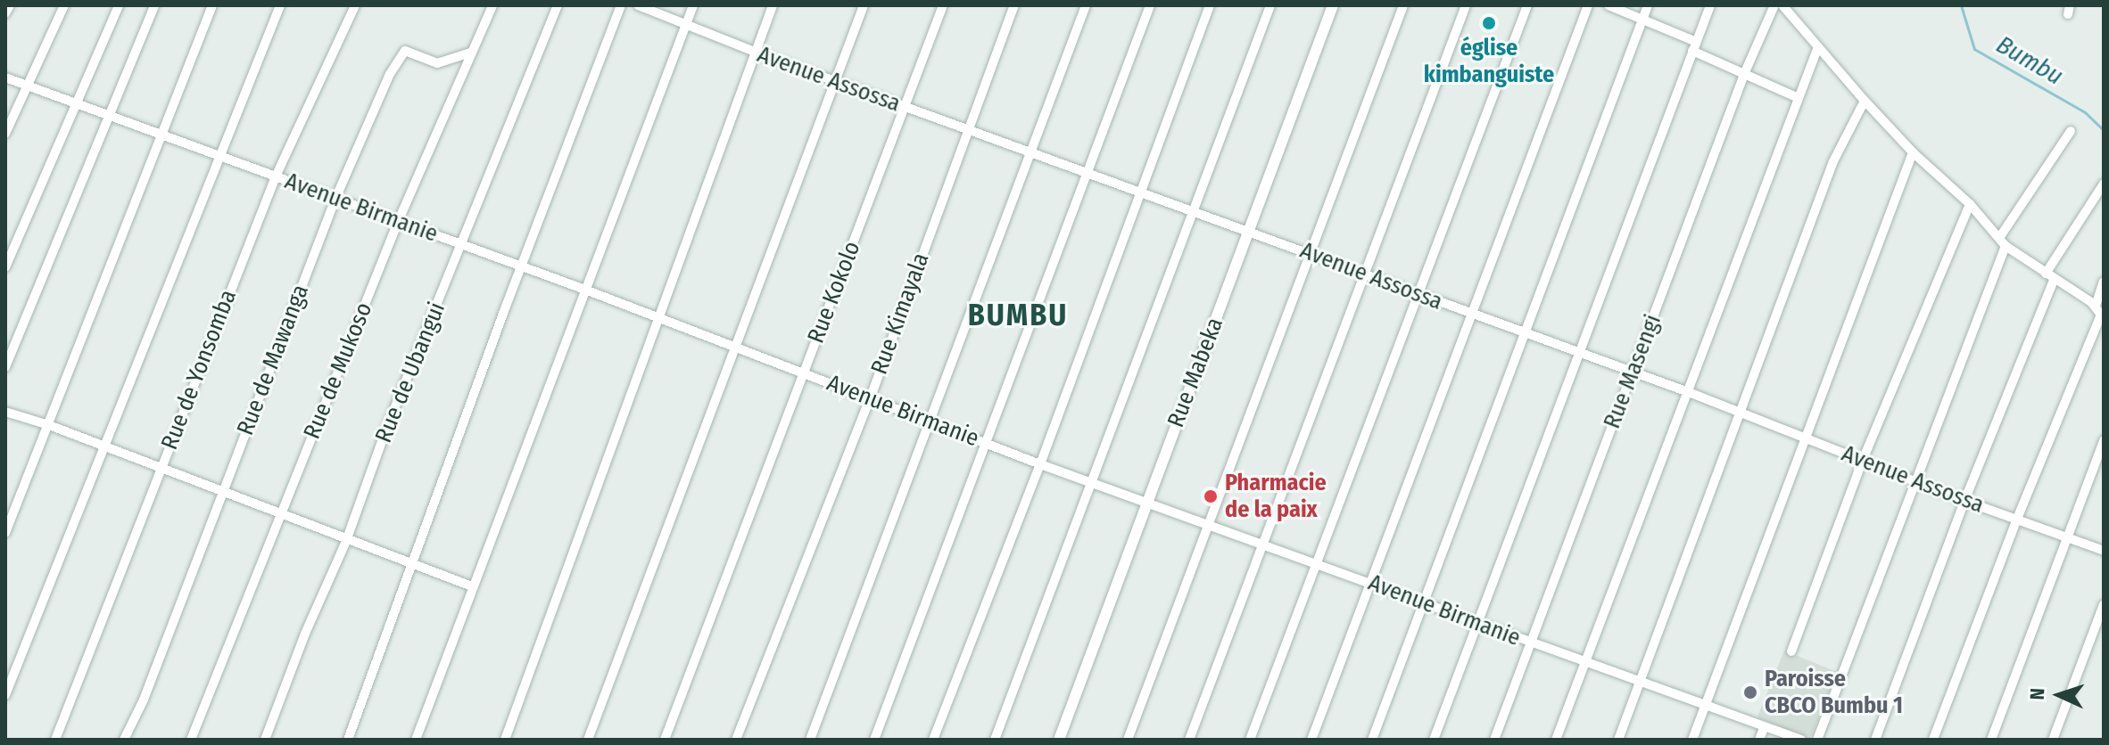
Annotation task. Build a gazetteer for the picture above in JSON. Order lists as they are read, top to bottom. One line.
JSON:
{"streets":{"street":["Avenue Assossa","Avenue Birmanie","Rue Kokolo","Rue Kimayala","Rue de Mawanga","Rue de Yonsomba","Rue de Mukoso","Rue Masengi","Rue de Ubangui","Rue Mabeka"]},"crossings":[["Avenue Assossa","Rue Kokolo"],["Avenue Assossa","Rue Kimayala"],["Avenue Assossa","Rue Masengi"],["Avenue Assossa","Rue Mabeka"],["Avenue Birmanie","Rue Kokolo"],["Avenue Birmanie","Rue Kimayala"],["Avenue Birmanie","Rue de Mawanga"],["Avenue Birmanie","Rue de Yonsomba"],["Avenue Birmanie","Rue de Mukoso"],["Avenue Birmanie","Rue Masengi"],["Avenue Birmanie","Rue de Ubangui"],["Avenue Birmanie","Rue Mabeka"],["Rue de Mawanga","Rue de Mukoso"]],"districts":["BUMBU"],"water":["Bumbu"],"places":["église kimbanguiste","Pharmacie de la paix","Paroisse CBCO Bumbu 1"],"north":"left"}
